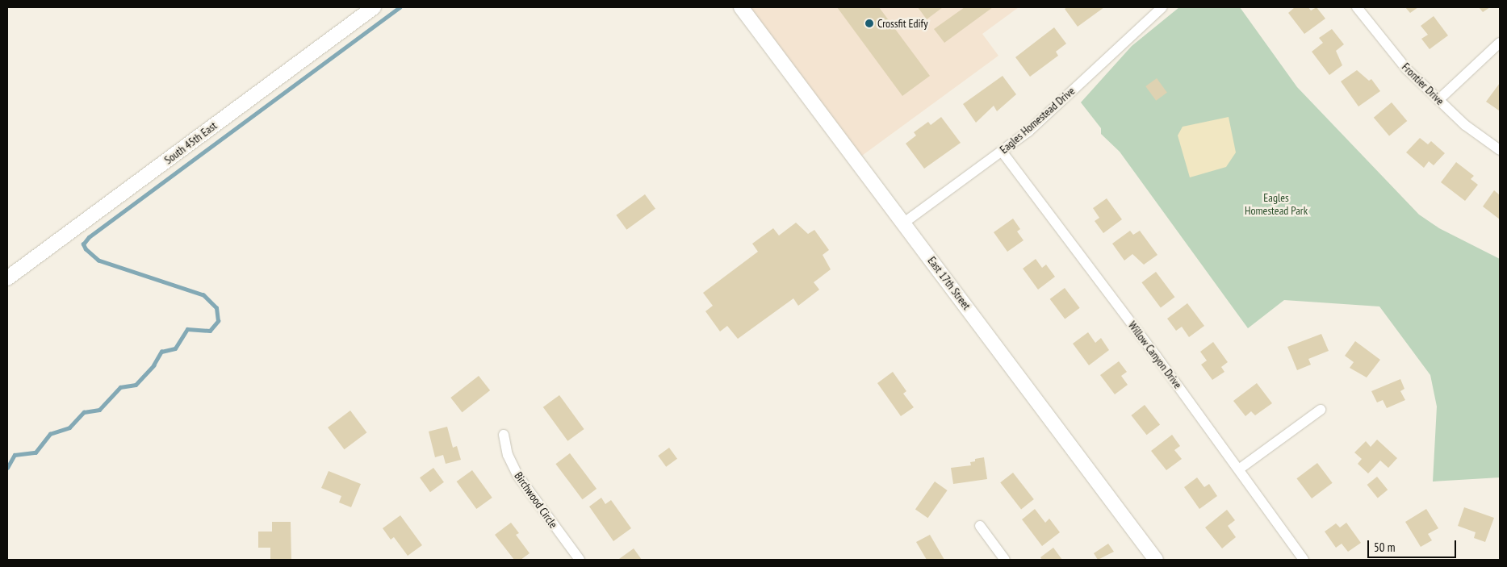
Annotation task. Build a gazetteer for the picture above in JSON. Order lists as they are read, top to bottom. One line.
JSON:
{"streets":{"main road":["South 45th East","East 17th Street"],"street":["Frontier Drive","Eagles Homestead Drive","Willow Canyon Drive","Birchwood Circle"]},"crossings":[["Eagles Homestead Drive","East 17th Street"],["Eagles Homestead Drive","Willow Canyon Drive"]],"parks":["Eagles Homestead Park"],"places":["Crossfit Edify"],"scale_bar":"50 m"}
